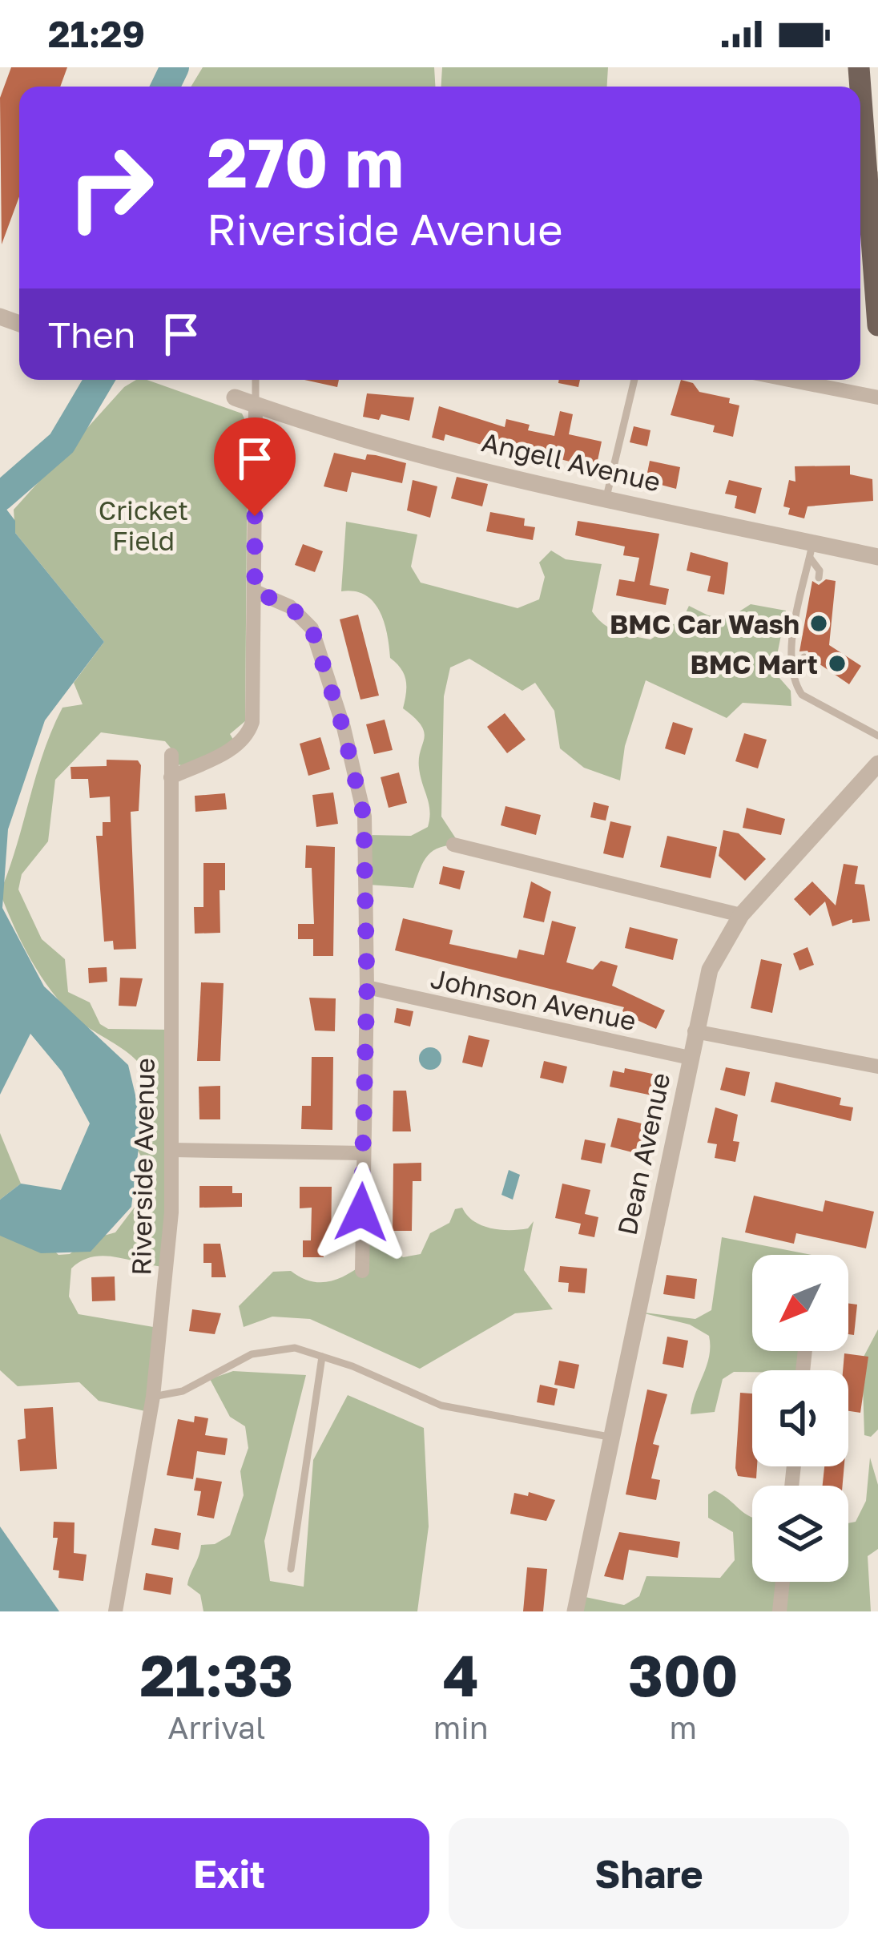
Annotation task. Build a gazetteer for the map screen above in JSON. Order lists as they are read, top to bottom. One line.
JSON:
{"streets":{"street":["Angell Avenue","Johnson Avenue","Dean Avenue","Riverside Avenue"]},"crossings":[["Johnson Avenue","Dean Avenue"]],"parks":["Cricket Field"],"places":["BMC Car Wash","BMC Mart"],"north":"bottom left","page":{"status":"21:29","turn":["270 m","Riverside Avenue"],"then":"Then","eta":["21:33","Arrival","4","min","300","m"],"buttons":["Exit","Share"]}}
